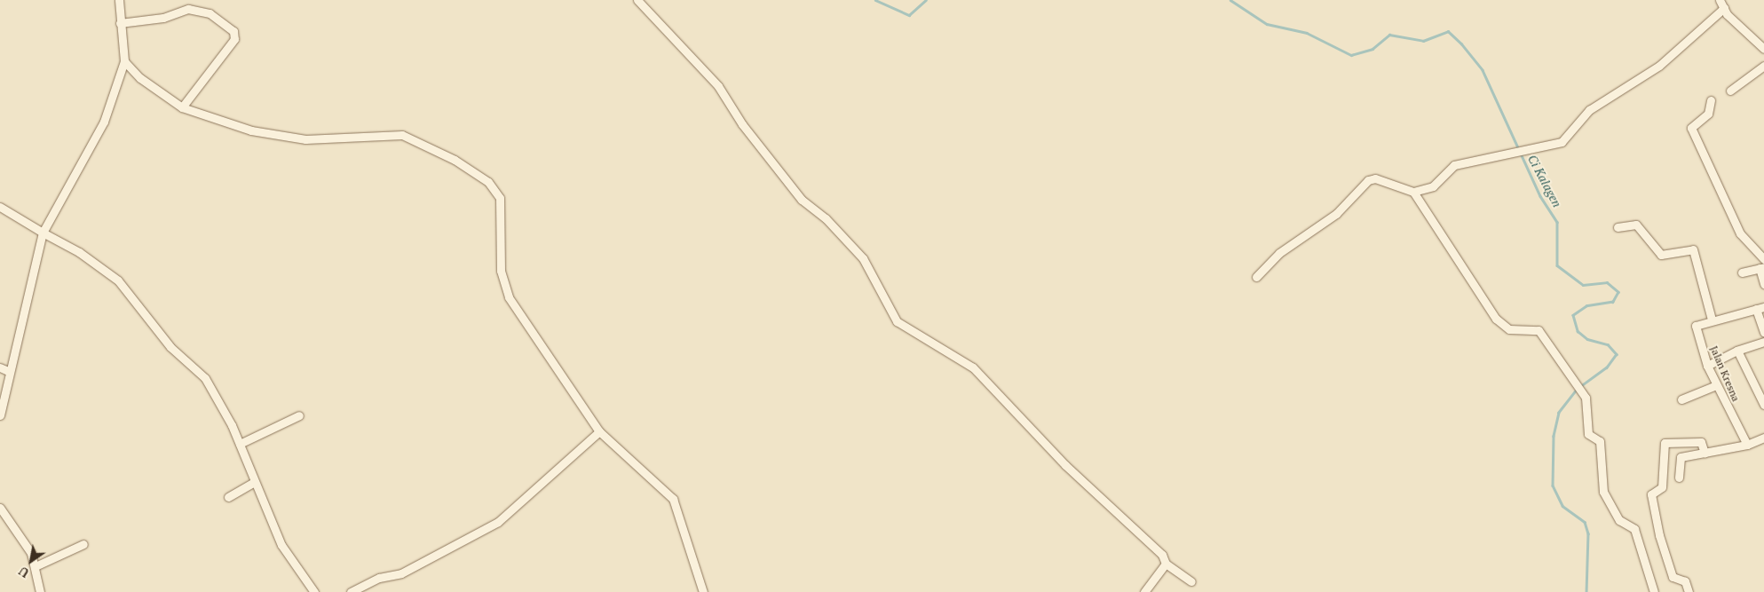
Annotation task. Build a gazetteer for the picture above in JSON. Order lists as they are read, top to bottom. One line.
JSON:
{"streets":{"street":["Jalan Kresna"]},"water":["Ci Kalagen"],"north":"bottom left"}
